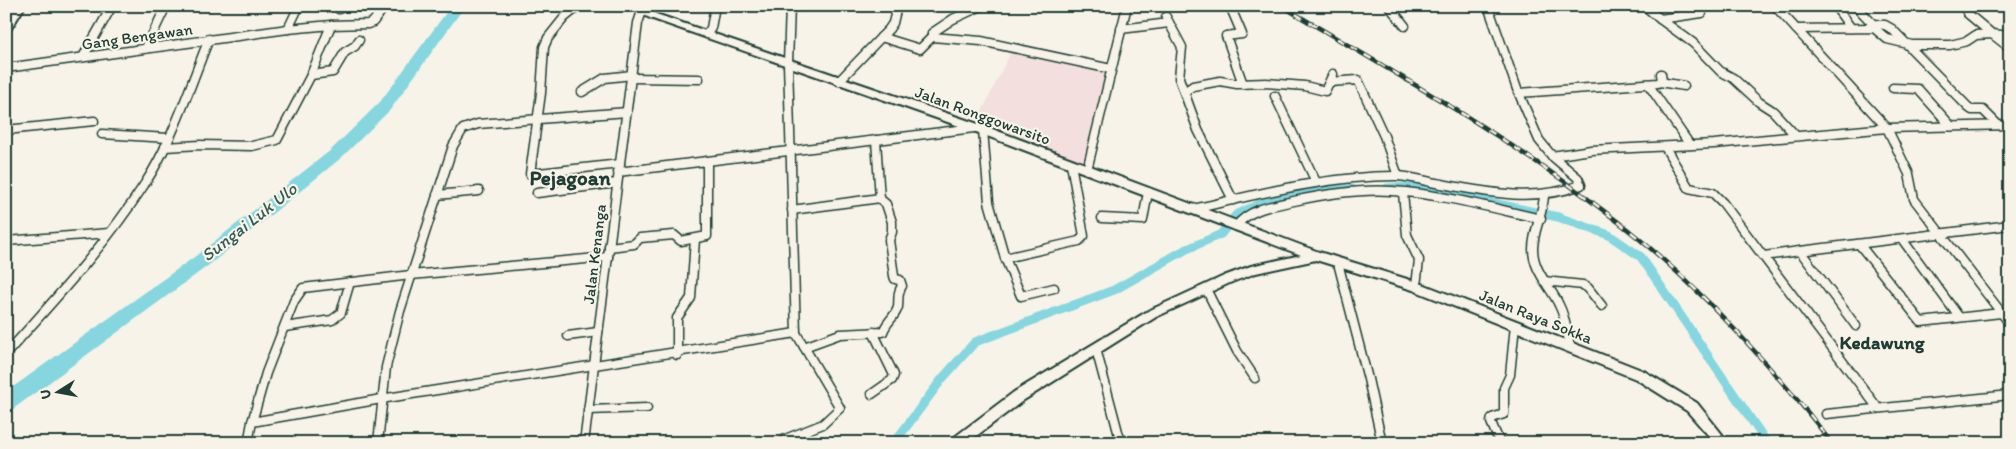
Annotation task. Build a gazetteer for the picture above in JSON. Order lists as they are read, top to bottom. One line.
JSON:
{"streets":{"main road":["Jalan Ronggowarsito","Jalan Raya Sokka"],"street":["Gang Bengawan","Jalan Kenanga"]},"crossings":[["Jalan Ronggowarsito","Jalan Kenanga"],["Jalan Ronggowarsito","Jalan Raya Sokka"]],"districts":["Pejagoan","Kedawung"],"water":["Sungai Luk Ulo"],"north":"left"}
